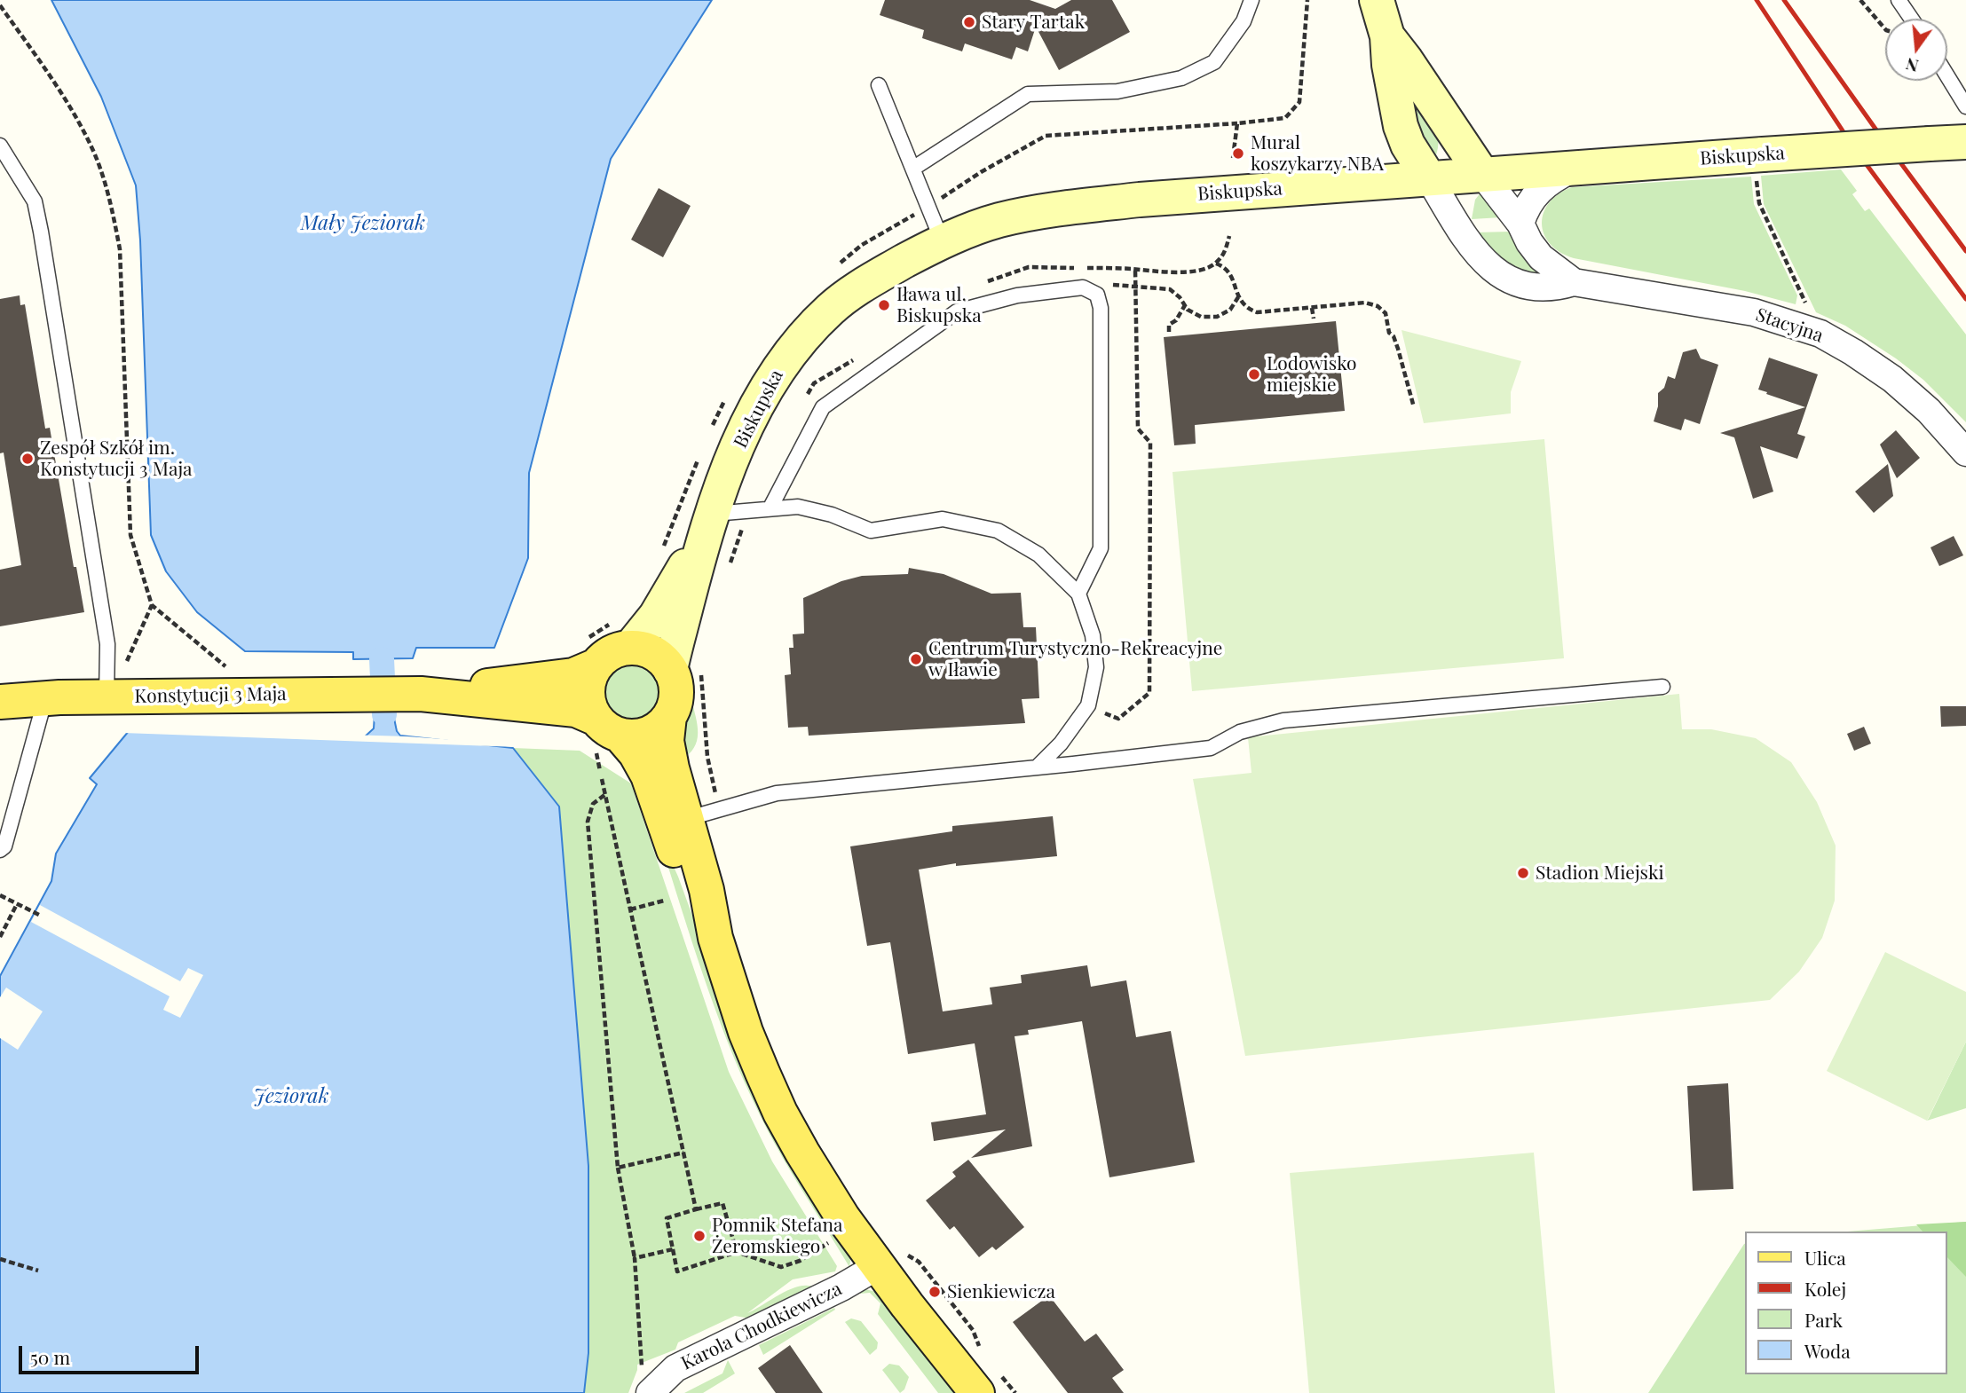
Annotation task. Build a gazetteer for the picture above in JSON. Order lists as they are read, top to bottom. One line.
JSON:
{"streets":{"main road":["Konstytucji 3 Maja"],"street":["Biskupska","Stacyjna","Karola Chodkiewicza"]},"crossings":[["Biskupska","Stacyjna"],["Biskupska","Konstytucji 3 Maja"]],"water":["Mały Jeziorak","Jeziorak"],"places":["Stary Tartak","Mural koszykarzy NBA","Iława ul. Biskupska","Lodowisko miejskie","Zespół Szkół im. Konstytucji 3 Maja","Centrum Turystyczno-Rekreacyjne w Iławie","Stadion Miejski","Pomnik Stefana Żeromskiego","Sienkiewicza"],"legend":["Ulica","Kolej","Park","Woda"],"scale_bar":"50 m","north":"bottom"}
